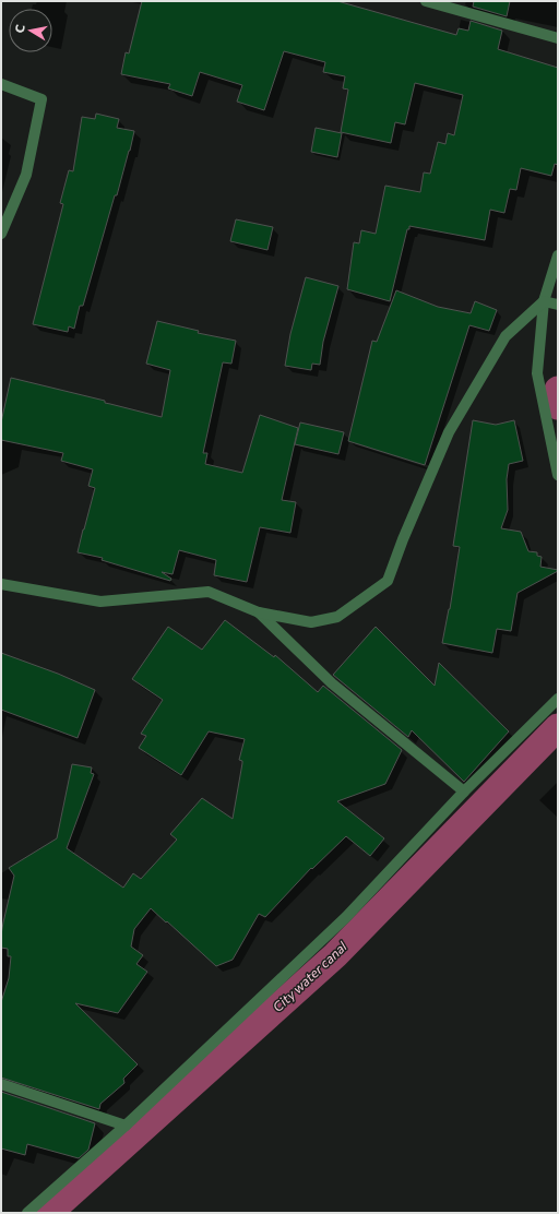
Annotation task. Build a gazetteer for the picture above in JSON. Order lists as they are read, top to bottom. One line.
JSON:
{"water":["City water canal"],"north":"left"}
